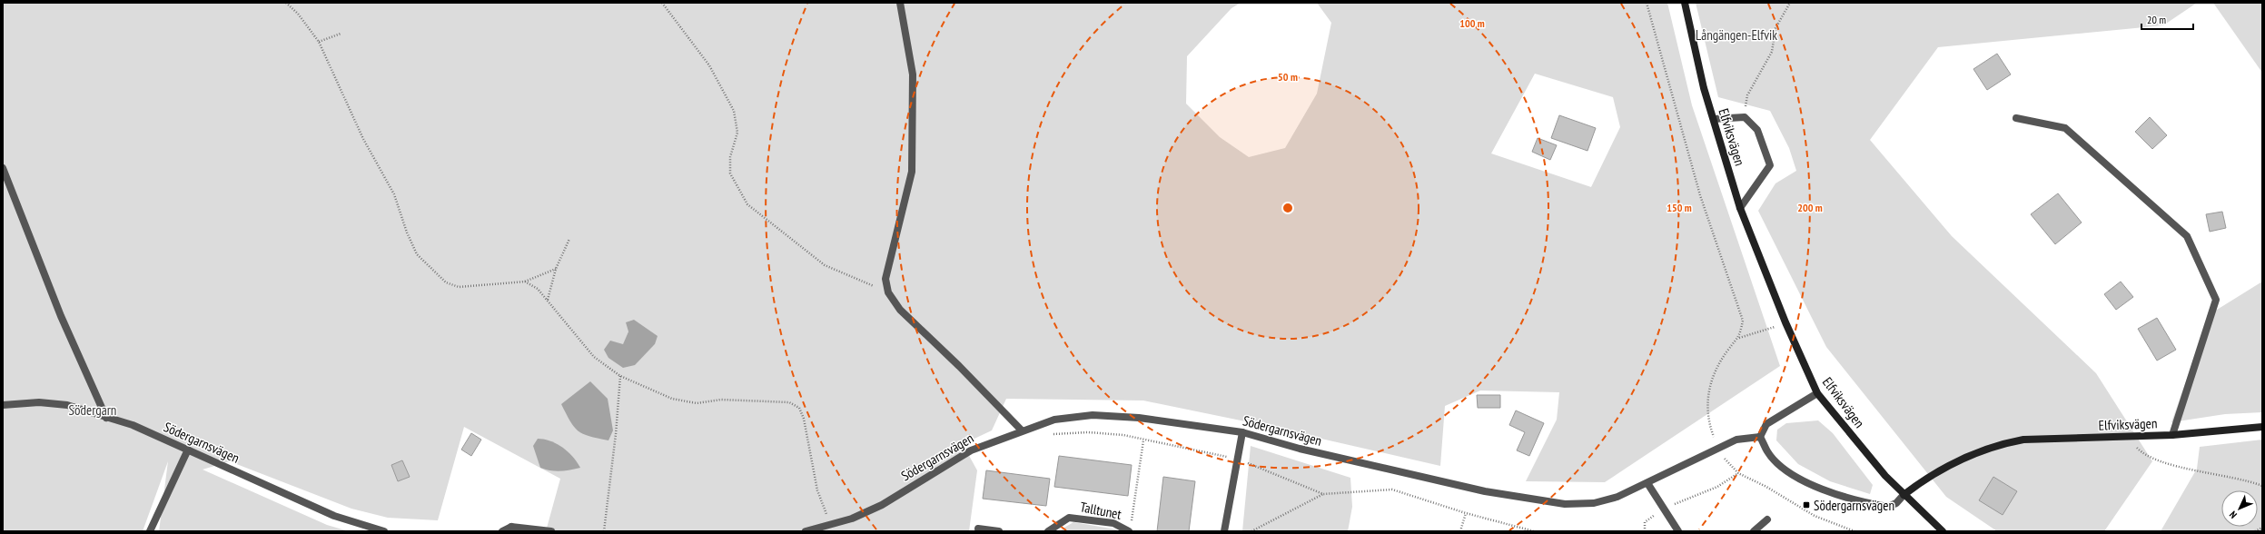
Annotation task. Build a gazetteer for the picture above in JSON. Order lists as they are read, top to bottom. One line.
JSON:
{"streets":{"street":["Elfviksvägen","Södergarnsvägen","Talltunet"]},"parks":["Långängen-Elfvik","Södergarn"],"places":{"transit":["Södergarnsvägen"]},"scale_bar":"20 m","north":"bottom left","rings":["100 m","50 m","150 m","200 m"]}
